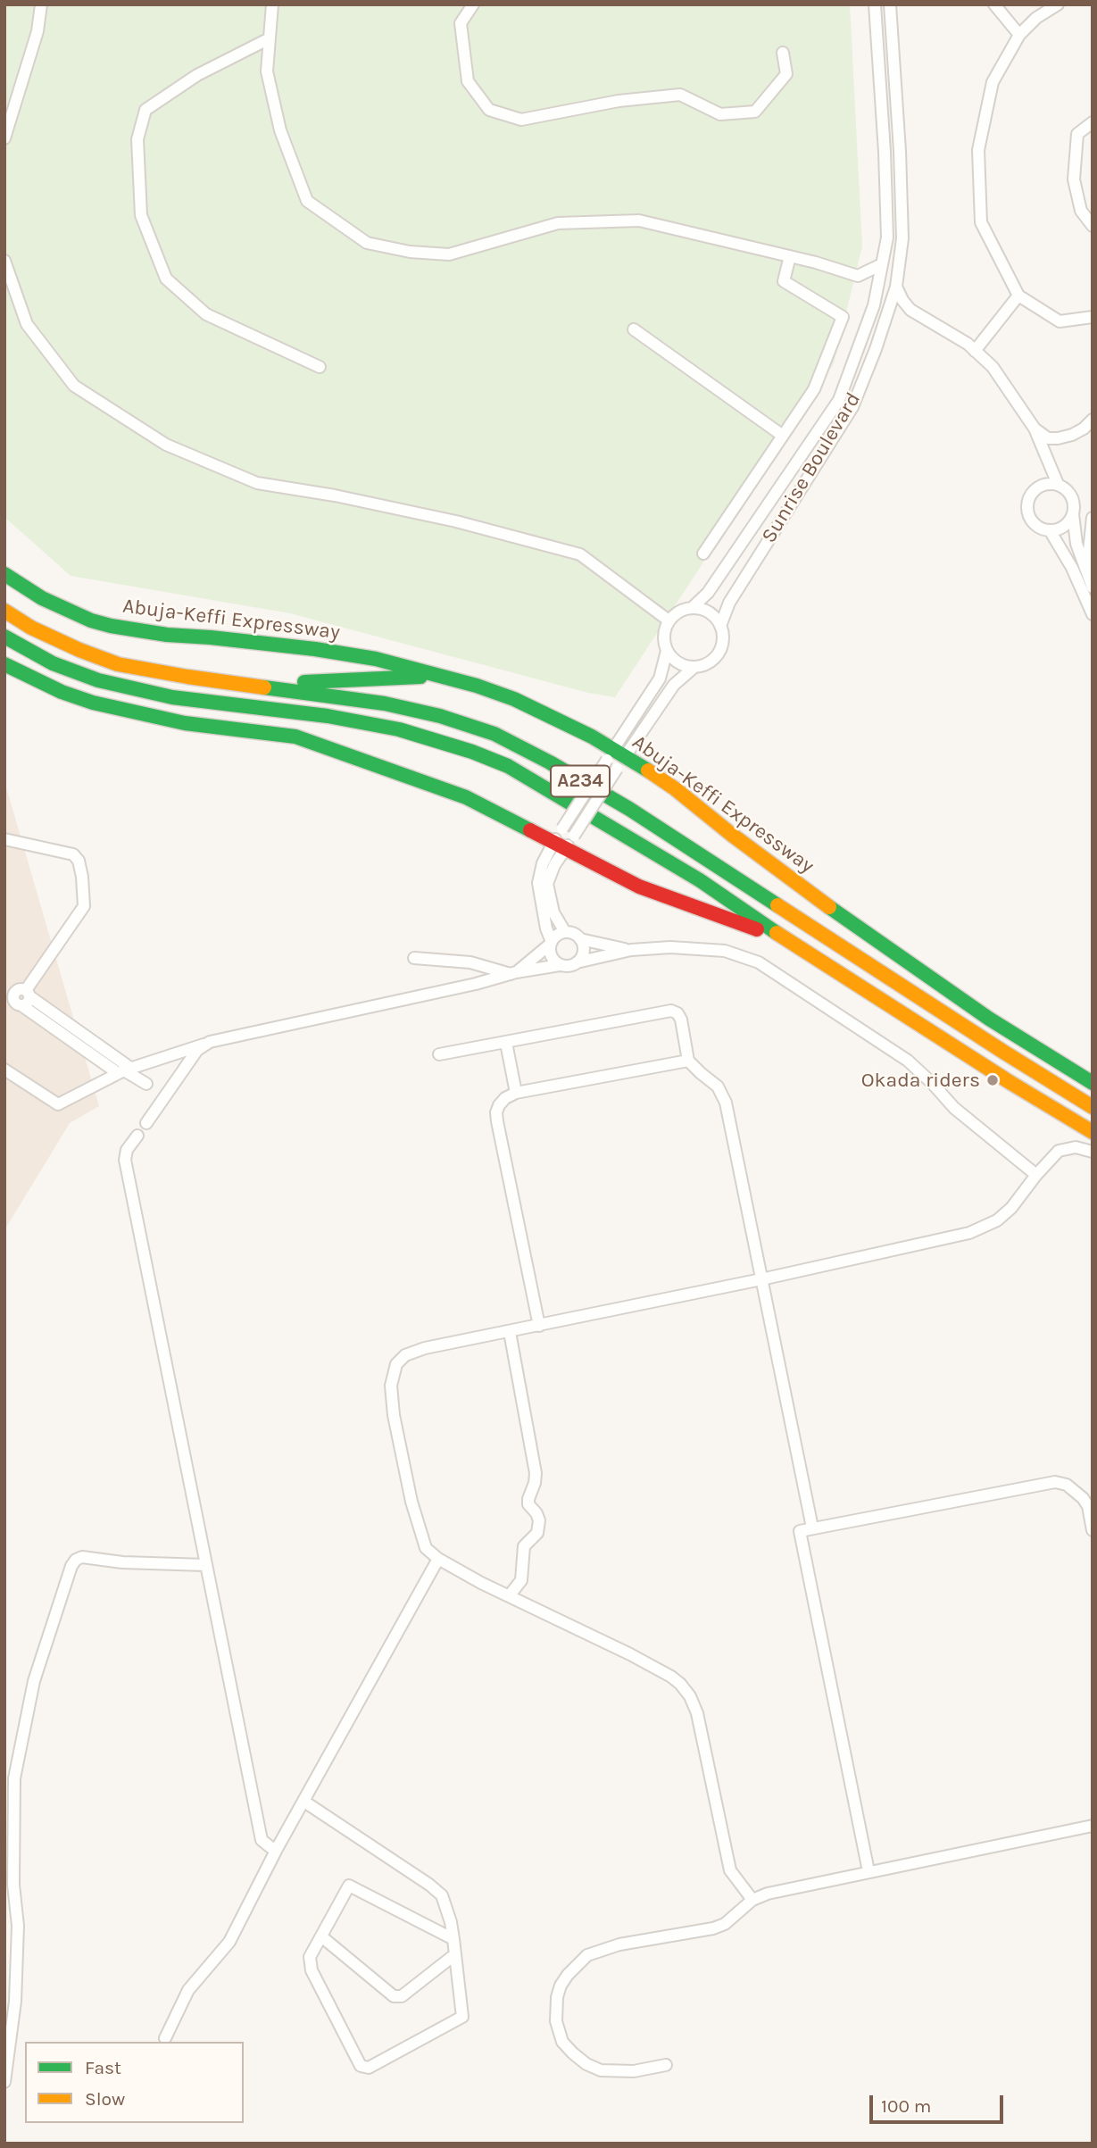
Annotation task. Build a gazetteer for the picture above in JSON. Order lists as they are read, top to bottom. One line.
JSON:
{"streets":{"highway":["Abuja-Keffi Expressway","A234"],"street":["Sunrise Boulevard"]},"places":["Okada riders"],"legend":["Fast","Slow"],"scale_bar":"100 m"}
